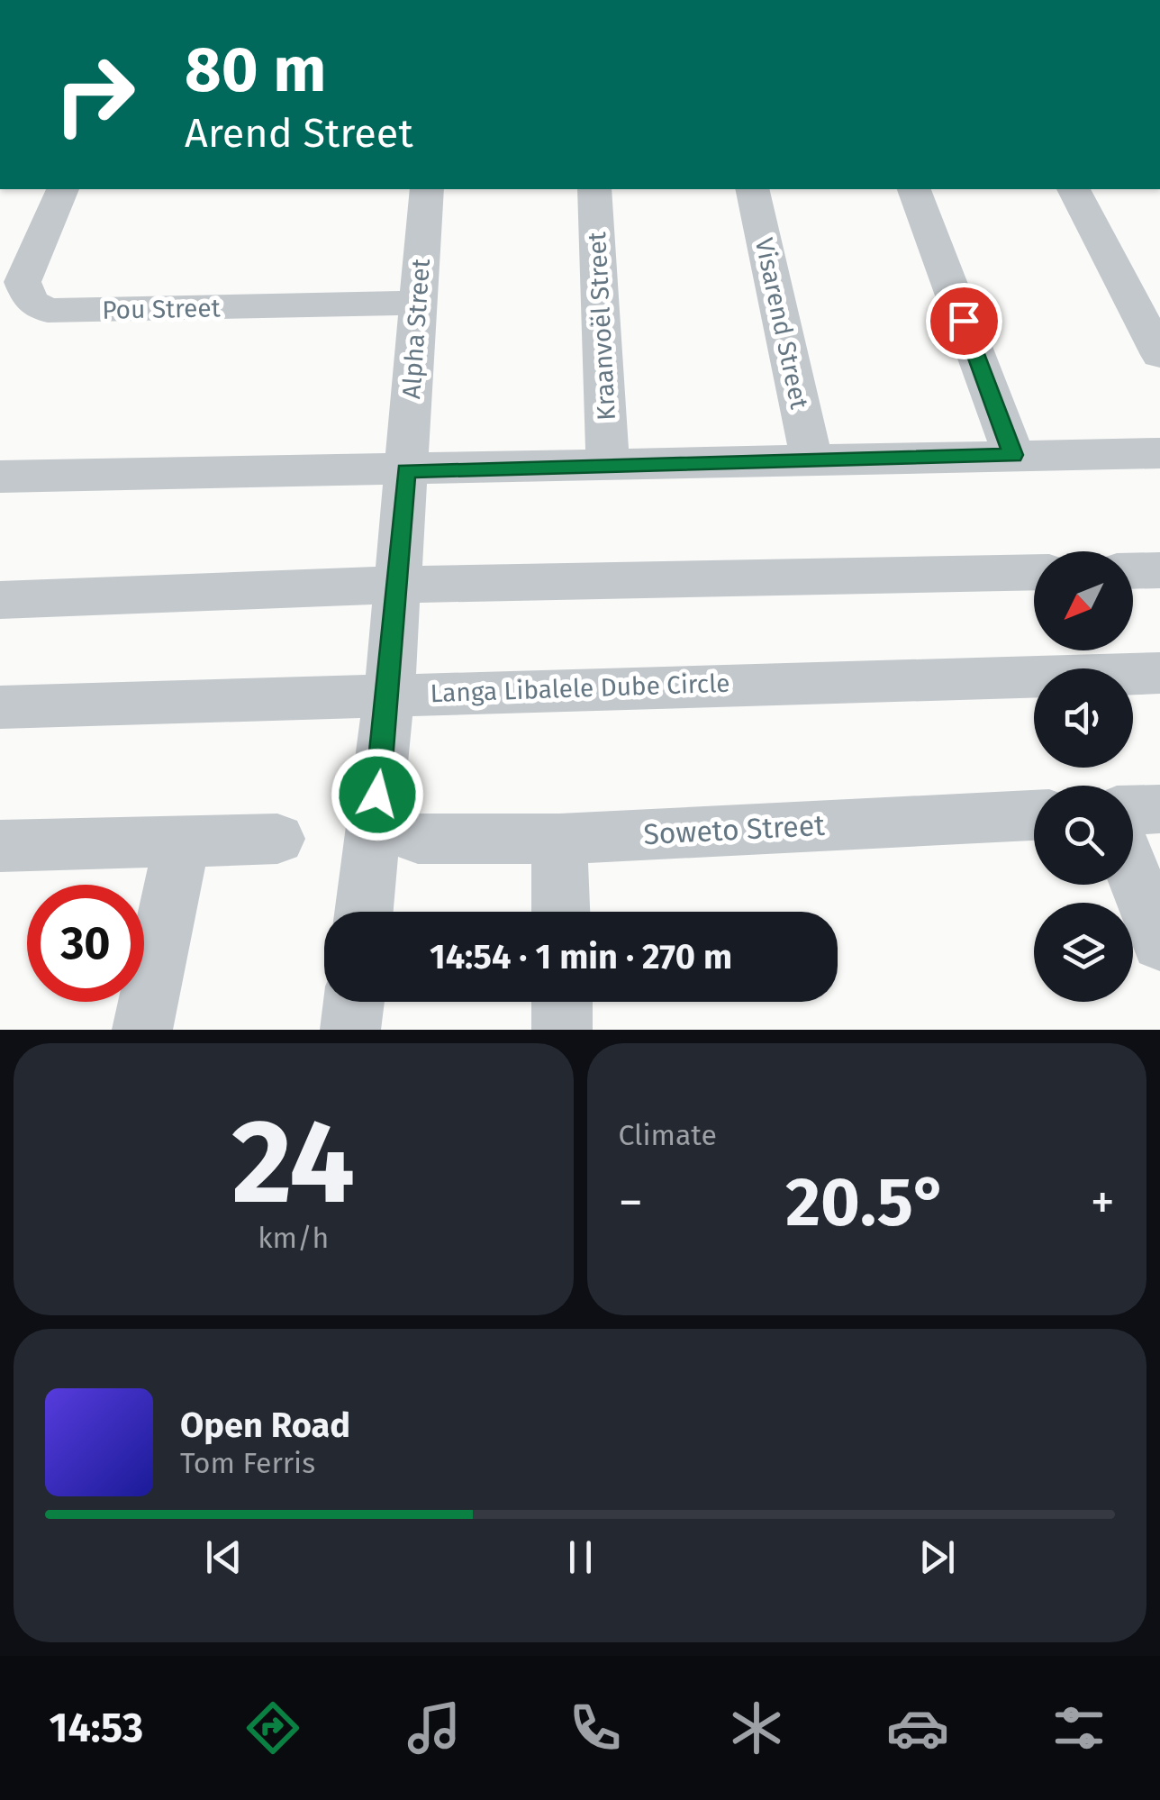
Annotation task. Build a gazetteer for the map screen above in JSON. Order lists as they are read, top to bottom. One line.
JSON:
{"streets":{"street":["Pou Street","Visarend Street","Kraanvoël Street","Alpha Street","Langa Libalele Dube Circle","Soweto Street"]},"crossings":[["Pou Street","Alpha Street"],["Alpha Street","Langa Libalele Dube Circle"]],"north":"bottom left","page":{"turn":["80 m","Arend Street"],"limit":"30","trip":"14:54 · 1 min · 270 m","tile":[["24","km/h"],"Climate"],"heat":["−","20.5°","+"],"song":["Open Road","Tom Ferris"],"tabs":"14:53"}}
